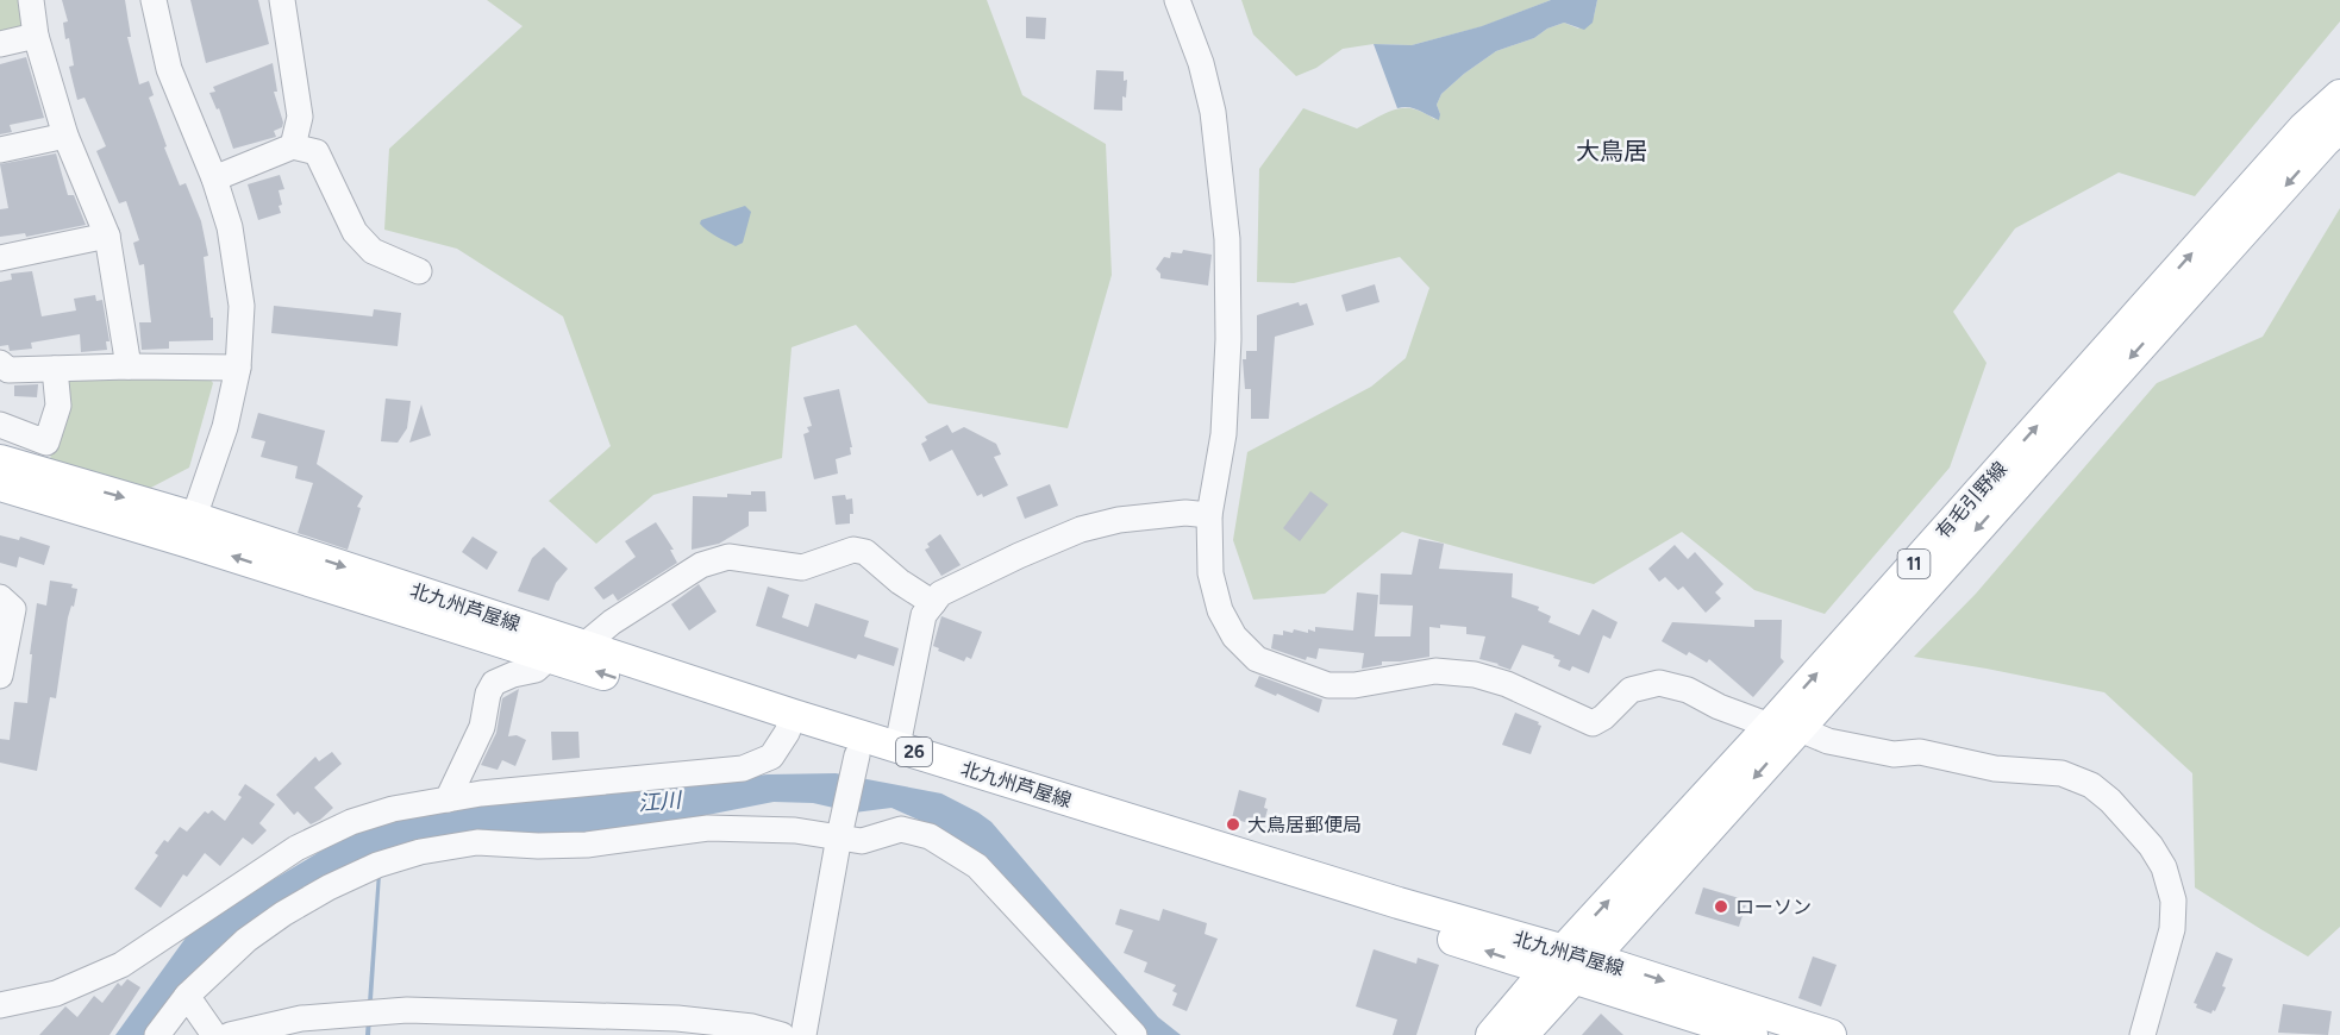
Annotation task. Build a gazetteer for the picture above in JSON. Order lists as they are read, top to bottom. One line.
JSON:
{"streets":{"main road":["有毛引野線","11","北九州芦屋線","26"]},"crossings":[["有毛引野線","北九州芦屋線"]],"districts":["大鳥居"],"water":["江川"],"places":["大鳥居郵便局","ローソン"]}
